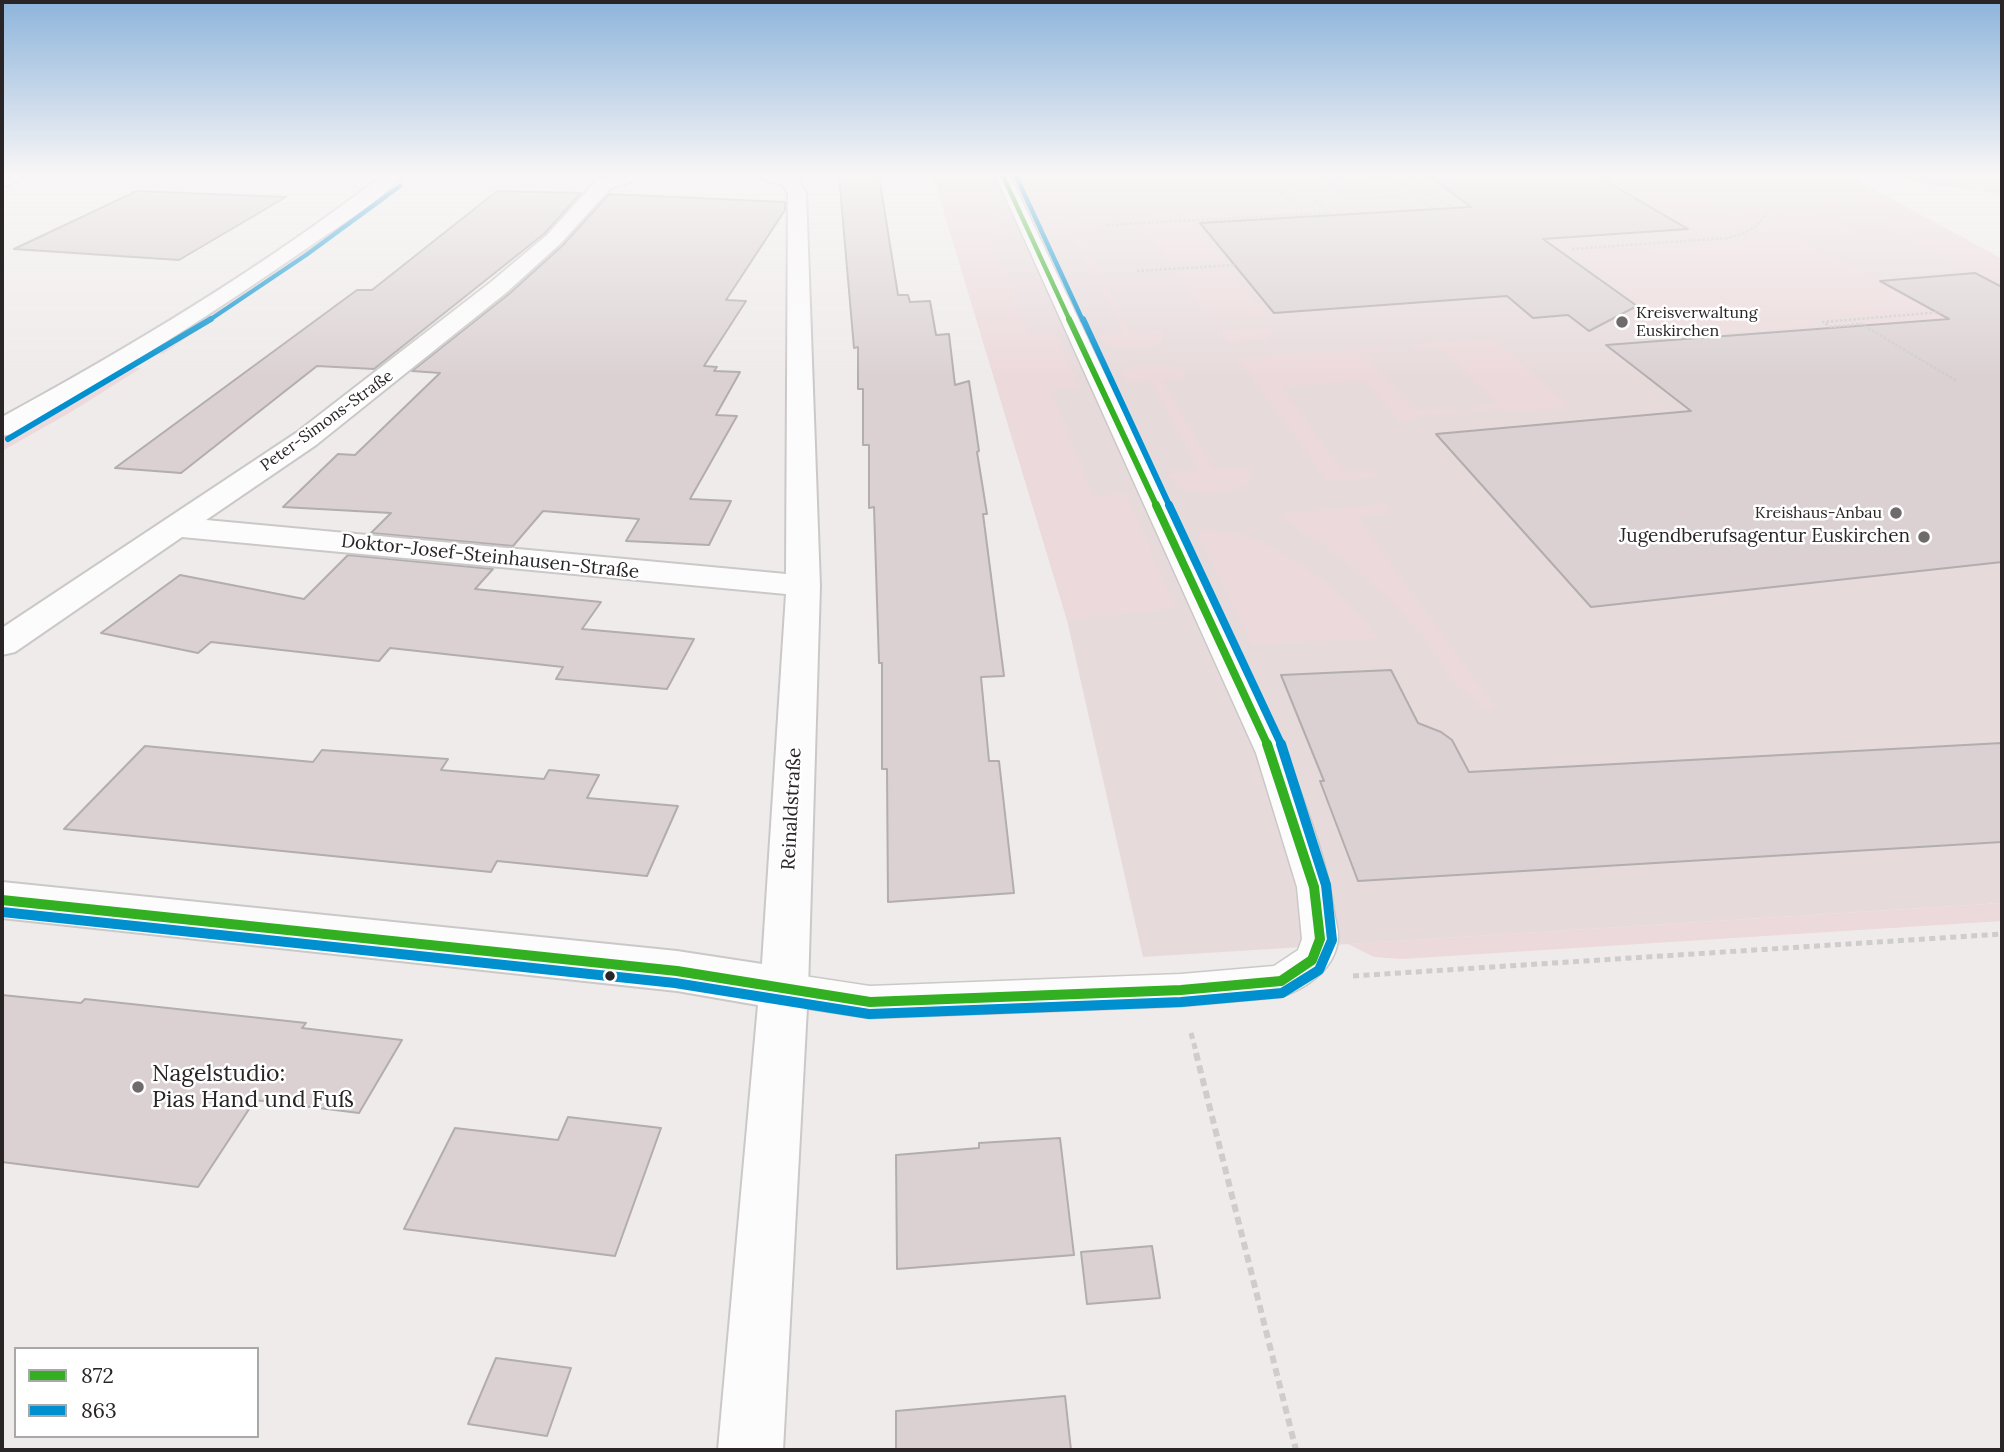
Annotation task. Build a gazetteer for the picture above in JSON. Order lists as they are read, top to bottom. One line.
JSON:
{"streets":{"street":["Peter-Simons-Straße","Doktor-Josef-Steinhausen-Straße","Reinaldstraße"]},"crossings":[["Peter-Simons-Straße","Doktor-Josef-Steinhausen-Straße"],["Doktor-Josef-Steinhausen-Straße","Reinaldstraße"]],"places":["Kreisverwaltung Euskirchen","Kreishaus-Anbau","Jugendberufsagentur Euskirchen","Nagelstudio: Pias Hand und Fuß"],"lines":["transit line 872","transit line 863"],"legend":["872","863"]}
